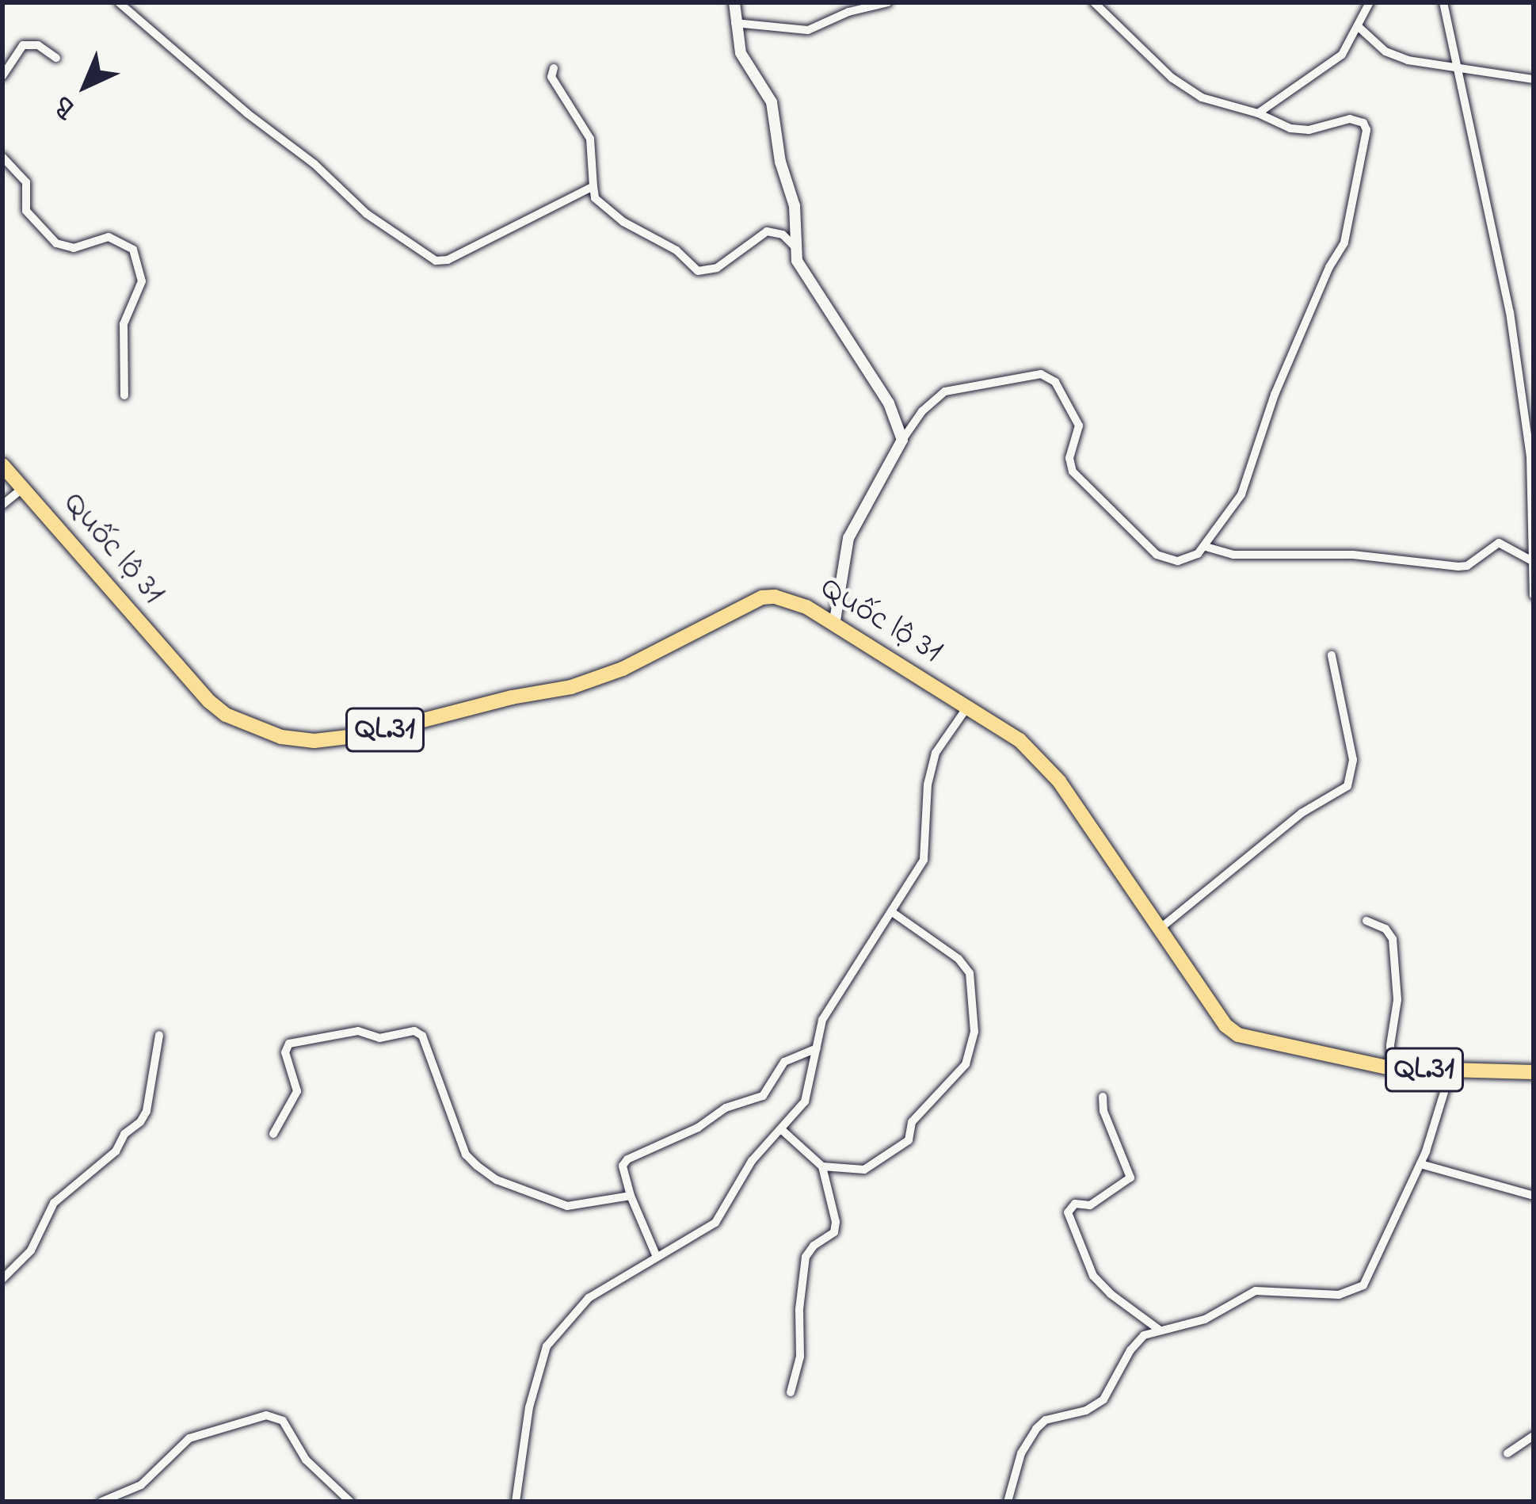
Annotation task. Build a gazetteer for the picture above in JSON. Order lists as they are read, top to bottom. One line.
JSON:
{"streets":{"highway":["Quốc lộ 31","QL.31"]},"north":"bottom left"}
